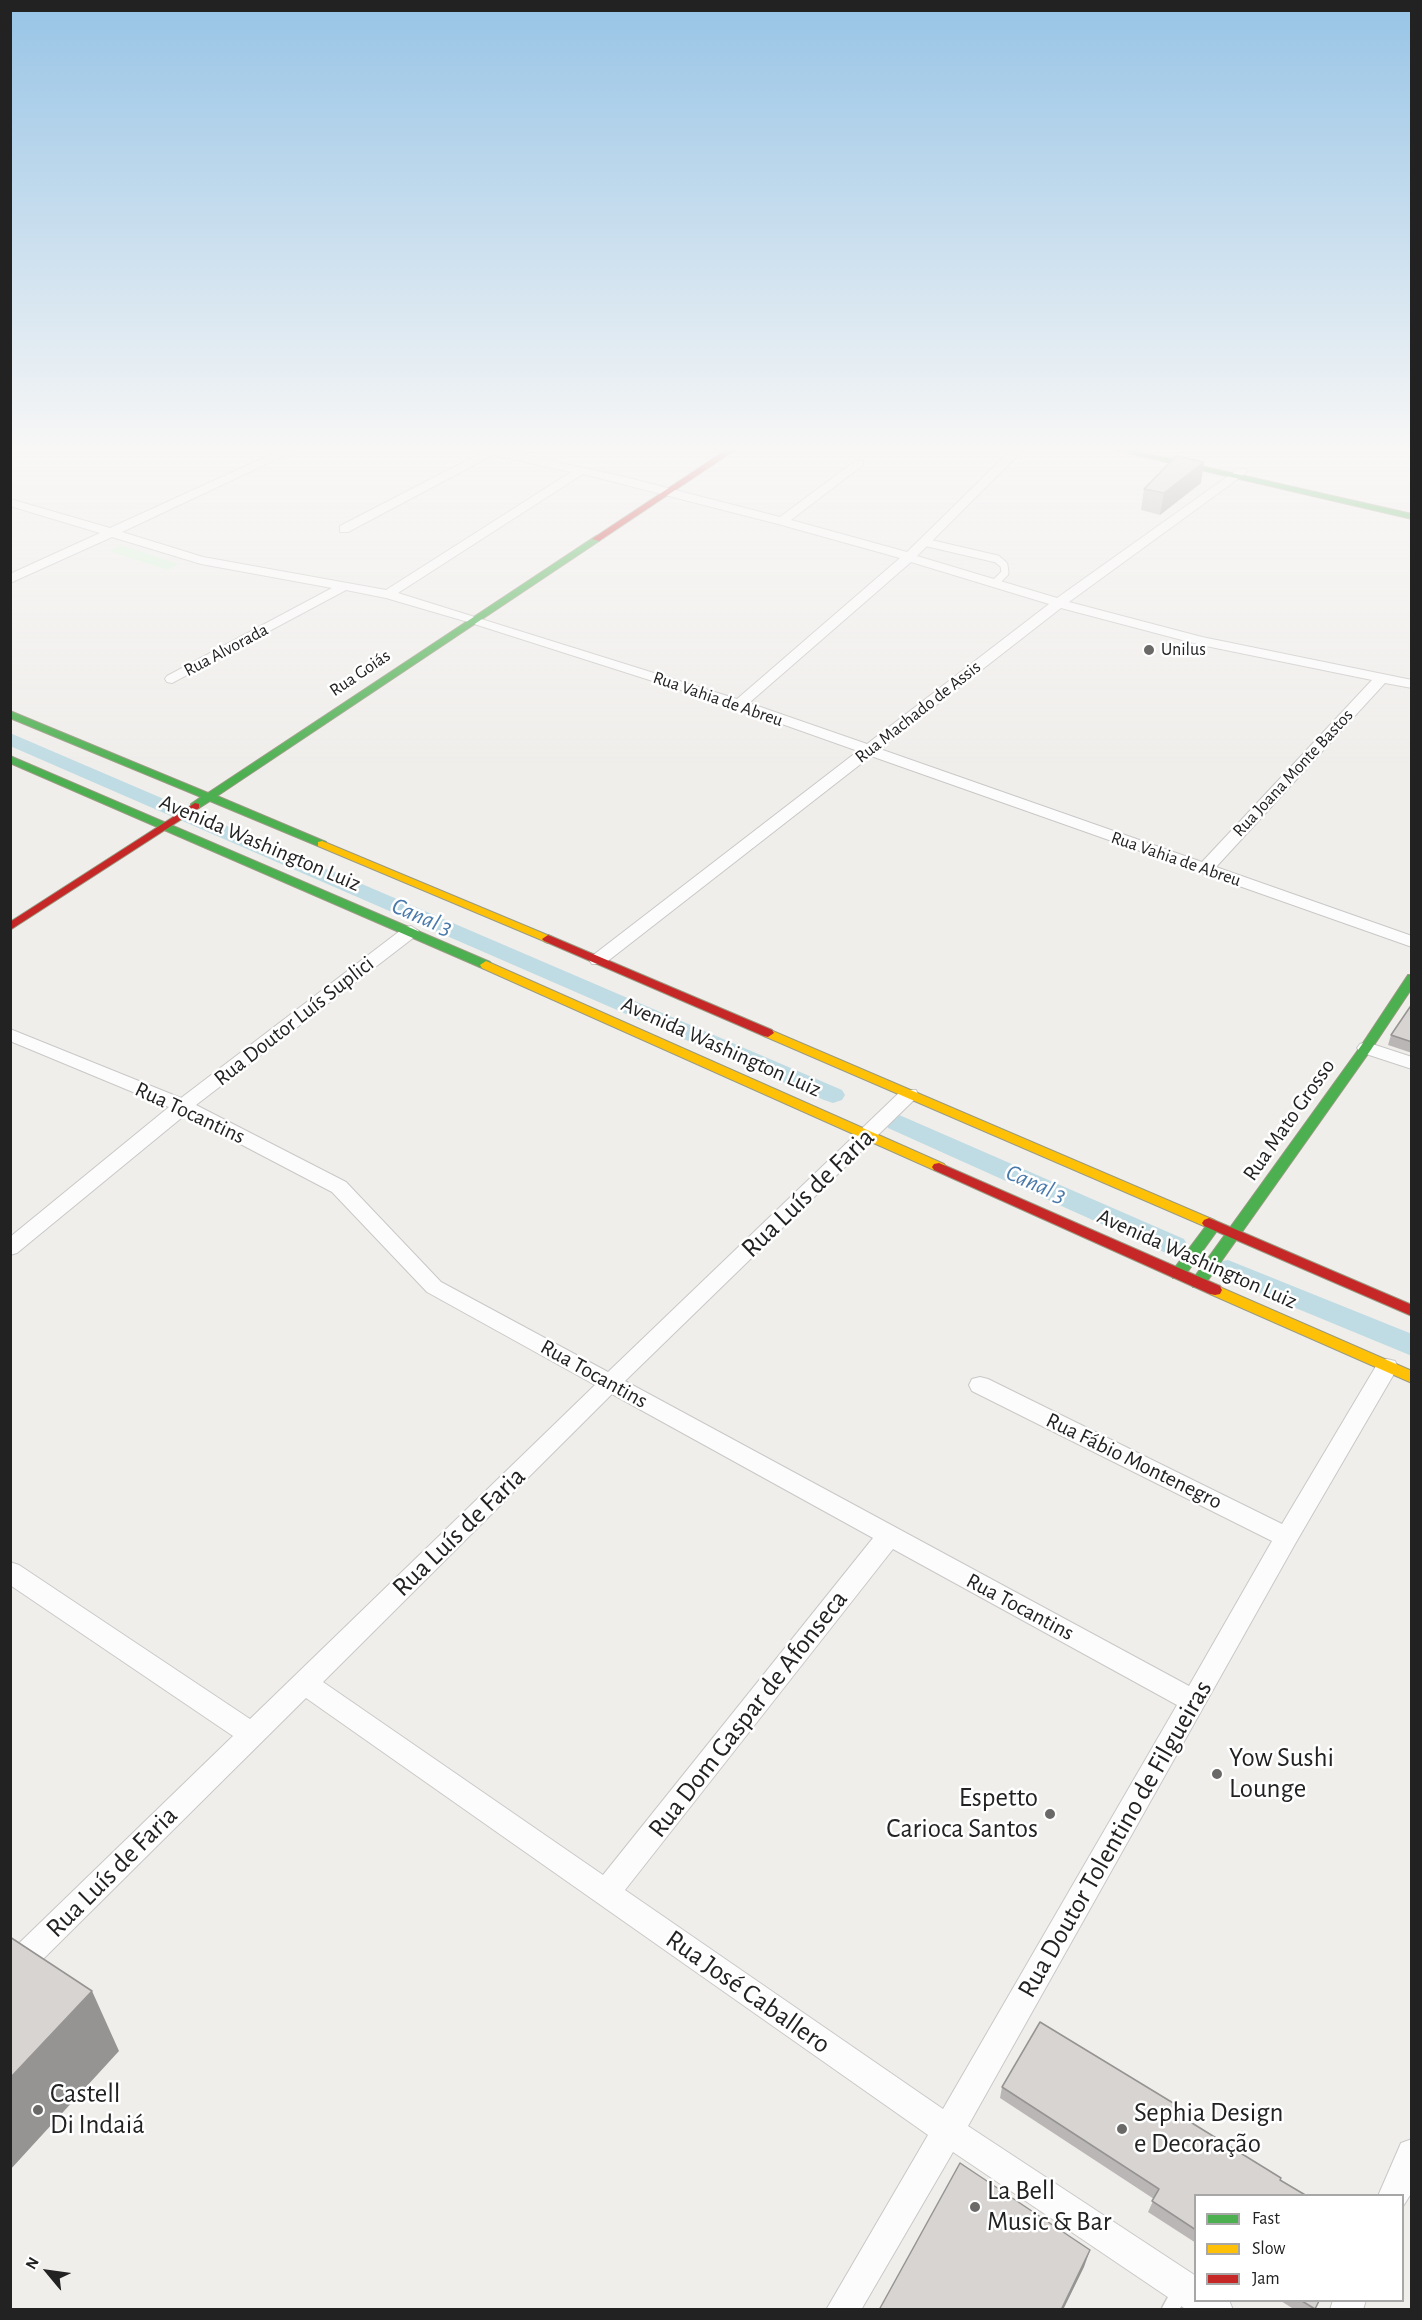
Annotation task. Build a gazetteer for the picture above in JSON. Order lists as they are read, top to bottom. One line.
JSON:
{"streets":{"main road":["Rua Goiás","Avenida Washington Luiz","Rua Mato Grosso"],"street":["Rua Alvorada","Rua Vahia de Abreu","Rua Machado de Assis","Rua Joana Monte Bastos","Rua Doutor Luís Suplici","Rua Tocantins","Rua Luís de Faria","Rua Fábio Montenegro","Rua Dom Gaspar de Afonseca","Rua Doutor Tolentino de Filgueiras","Rua José Caballero"]},"crossings":[["Rua Alvorada","Rua Vahia de Abreu"],["Rua Goiás","Rua Vahia de Abreu"],["Rua Goiás","Avenida Washington Luiz"],["Rua Vahia de Abreu","Rua Machado de Assis"],["Rua Vahia de Abreu","Rua Joana Monte Bastos"],["Rua Machado de Assis","Avenida Washington Luiz"],["Avenida Washington Luiz","Rua Doutor Luís Suplici"],["Avenida Washington Luiz","Rua Mato Grosso"],["Avenida Washington Luiz","Rua Luís de Faria"],["Avenida Washington Luiz","Rua Doutor Tolentino de Filgueiras"],["Rua Doutor Luís Suplici","Rua Tocantins"],["Rua Tocantins","Rua Luís de Faria"],["Rua Tocantins","Rua Dom Gaspar de Afonseca"],["Rua Tocantins","Rua Doutor Tolentino de Filgueiras"],["Rua Luís de Faria","Rua José Caballero"],["Rua Fábio Montenegro","Rua Doutor Tolentino de Filgueiras"],["Rua Dom Gaspar de Afonseca","Rua José Caballero"],["Rua Doutor Tolentino de Filgueiras","Rua José Caballero"]],"water":["Canal 3"],"places":["Unilus","Yow Sushi Lounge","Espetto Carioca Santos","Castell Di Indaiá","Sephia Design e Decoração","La Bell Music & Bar"],"legend":["Fast","Slow","Jam"],"north":"top left"}
